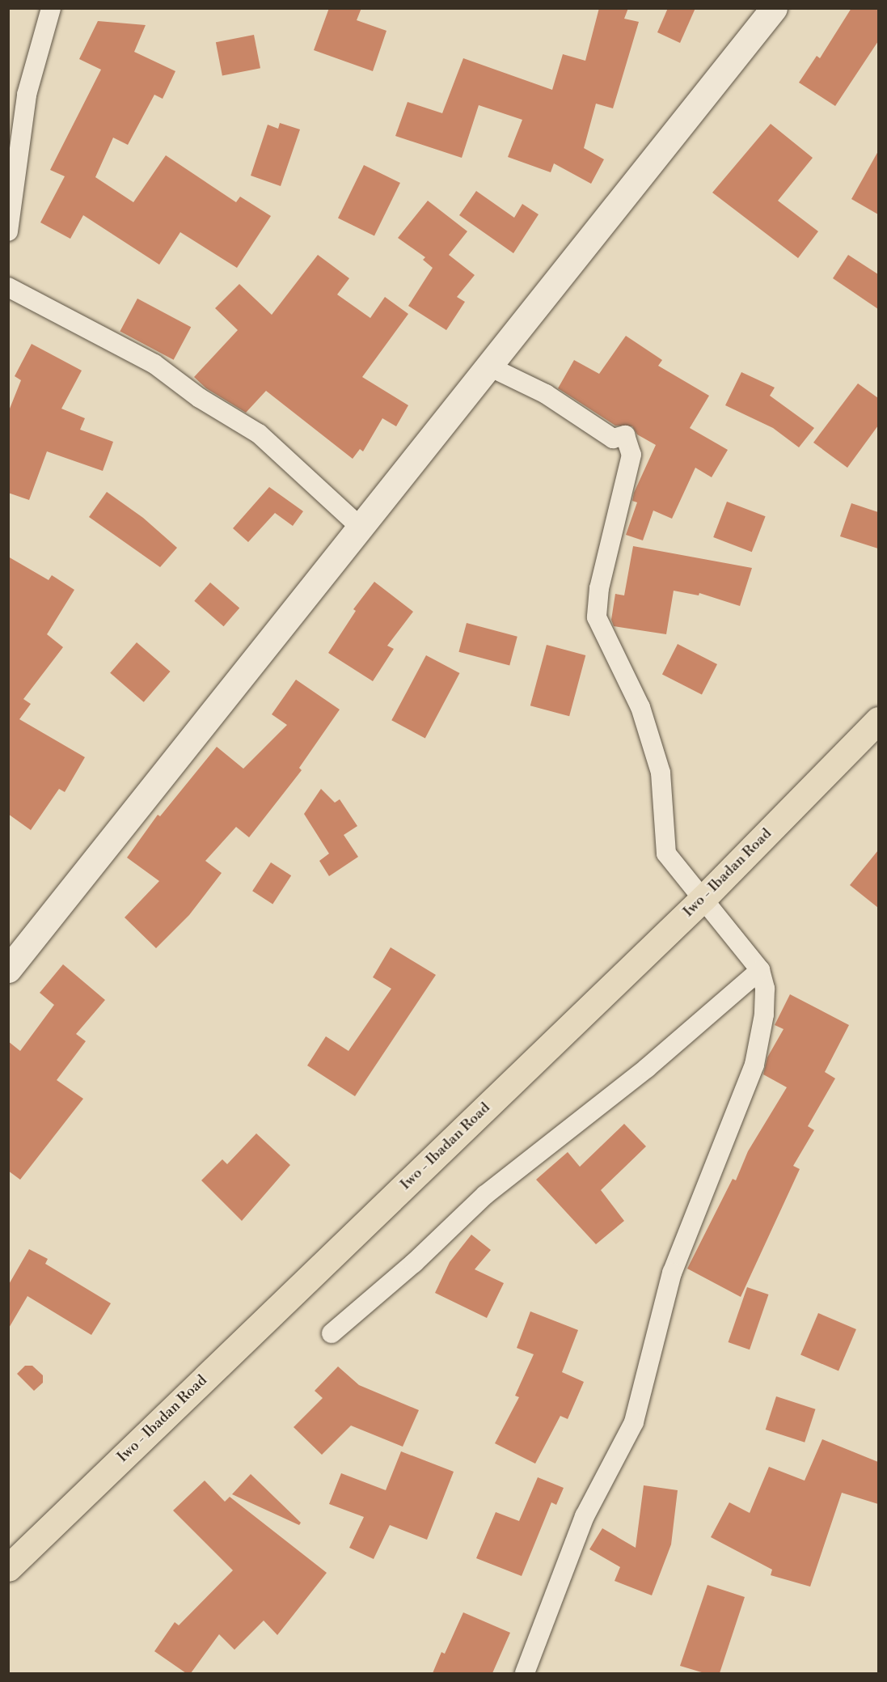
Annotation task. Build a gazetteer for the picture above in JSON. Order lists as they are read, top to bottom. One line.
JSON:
{"streets":{"main road":["Iwo - Ibadan Road"]}}
